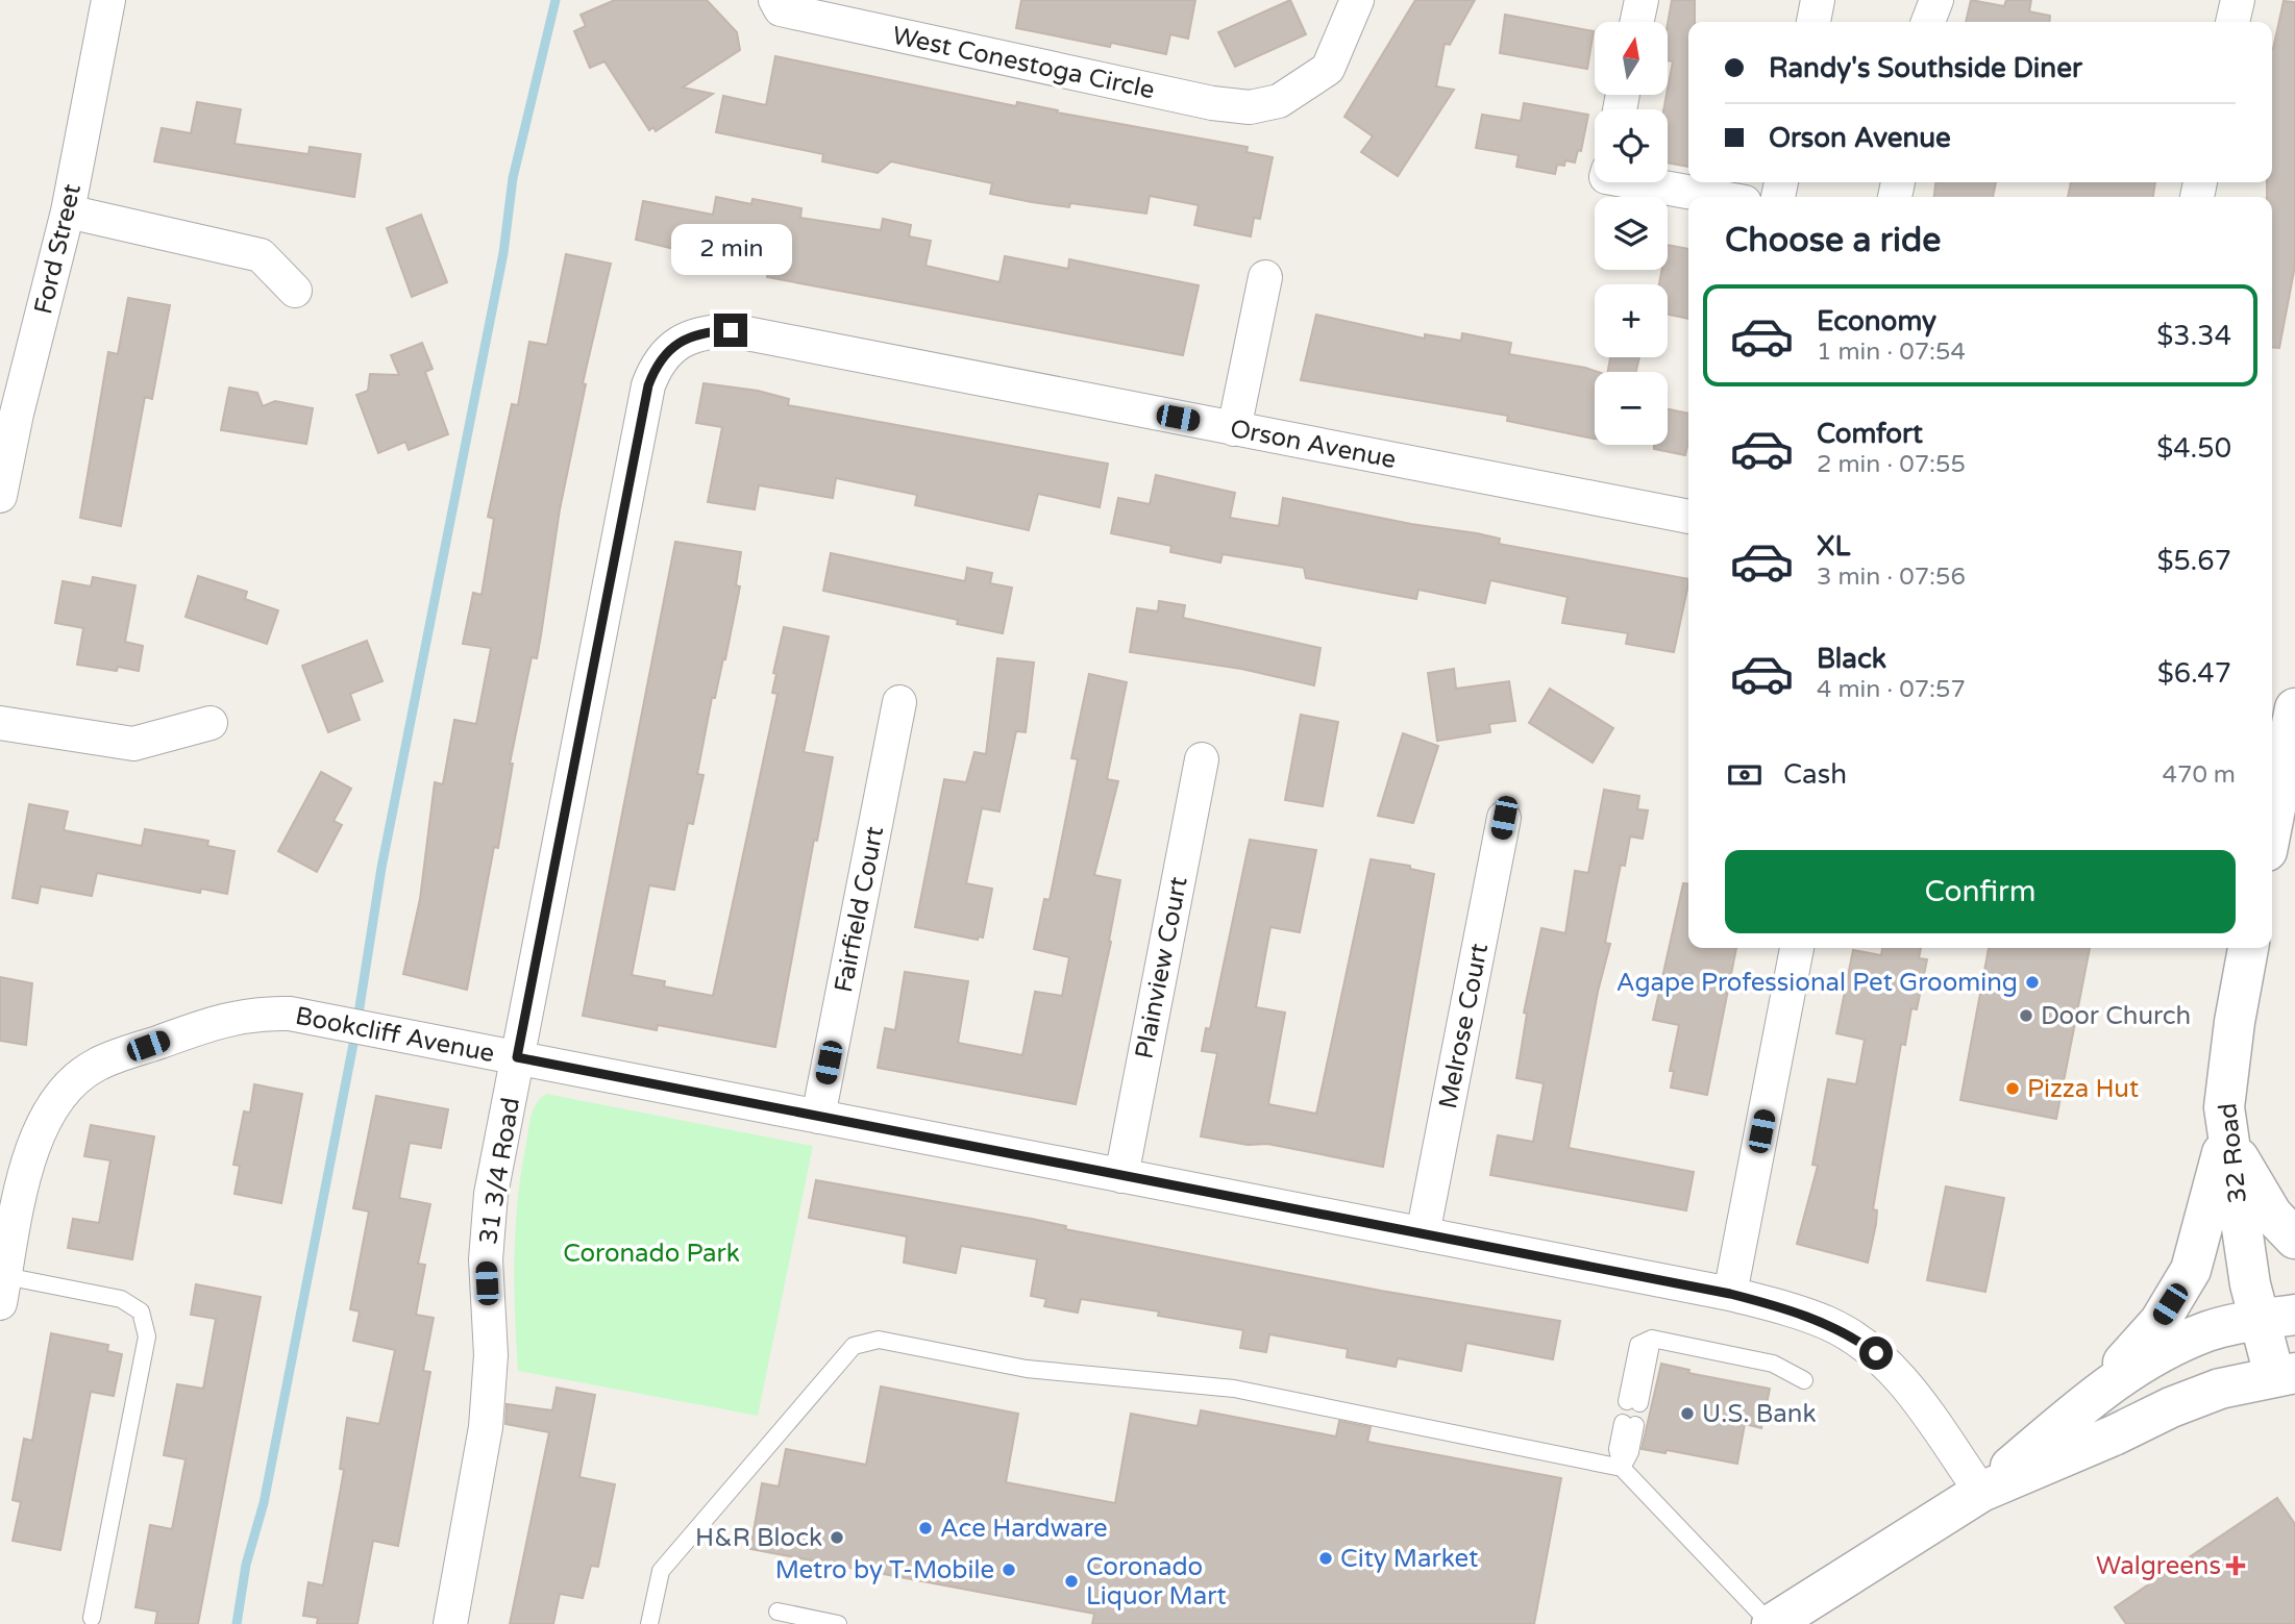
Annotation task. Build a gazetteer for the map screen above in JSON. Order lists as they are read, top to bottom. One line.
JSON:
{"streets":{"street":["West Conestoga Circle","Ford Street","Orson Avenue","Fairfield Court","Plainview Court","Melrose Court","Bookcliff Avenue","32 Road","31 3/4 Road"]},"crossings":[["Orson Avenue","31 3/4 Road"],["Fairfield Court","Bookcliff Avenue"],["Plainview Court","Bookcliff Avenue"],["Melrose Court","Bookcliff Avenue"],["Bookcliff Avenue","32 Road"],["Bookcliff Avenue","31 3/4 Road"]],"parks":["Coronado Park"],"places":{"other":["Agape Professional Pet Grooming","Door Church","Pizza Hut","U.S. Bank","Ace Hardware","H&R Block","City Market","Metro by T-Mobile","Coronado Liquor Mart"],"health":["Walgreens"]},"north":"top","page":{"map_buttons":["+","−"],"banner":["Randy's Southside Diner","Orson Avenue"],"heading":"Choose a ride","bubble":"2 min","list":[{"name":"Economy","note":"1 min · 07:54","value":"$3.34"},{"name":"Comfort","note":"2 min · 07:55","value":"$4.50"},{"name":"XL","note":"3 min · 07:56","value":"$5.67"},{"name":"Black","note":"4 min · 07:57","value":"$6.47"}],"pay":["Cash","470 m"],"buttons":"Confirm"}}
